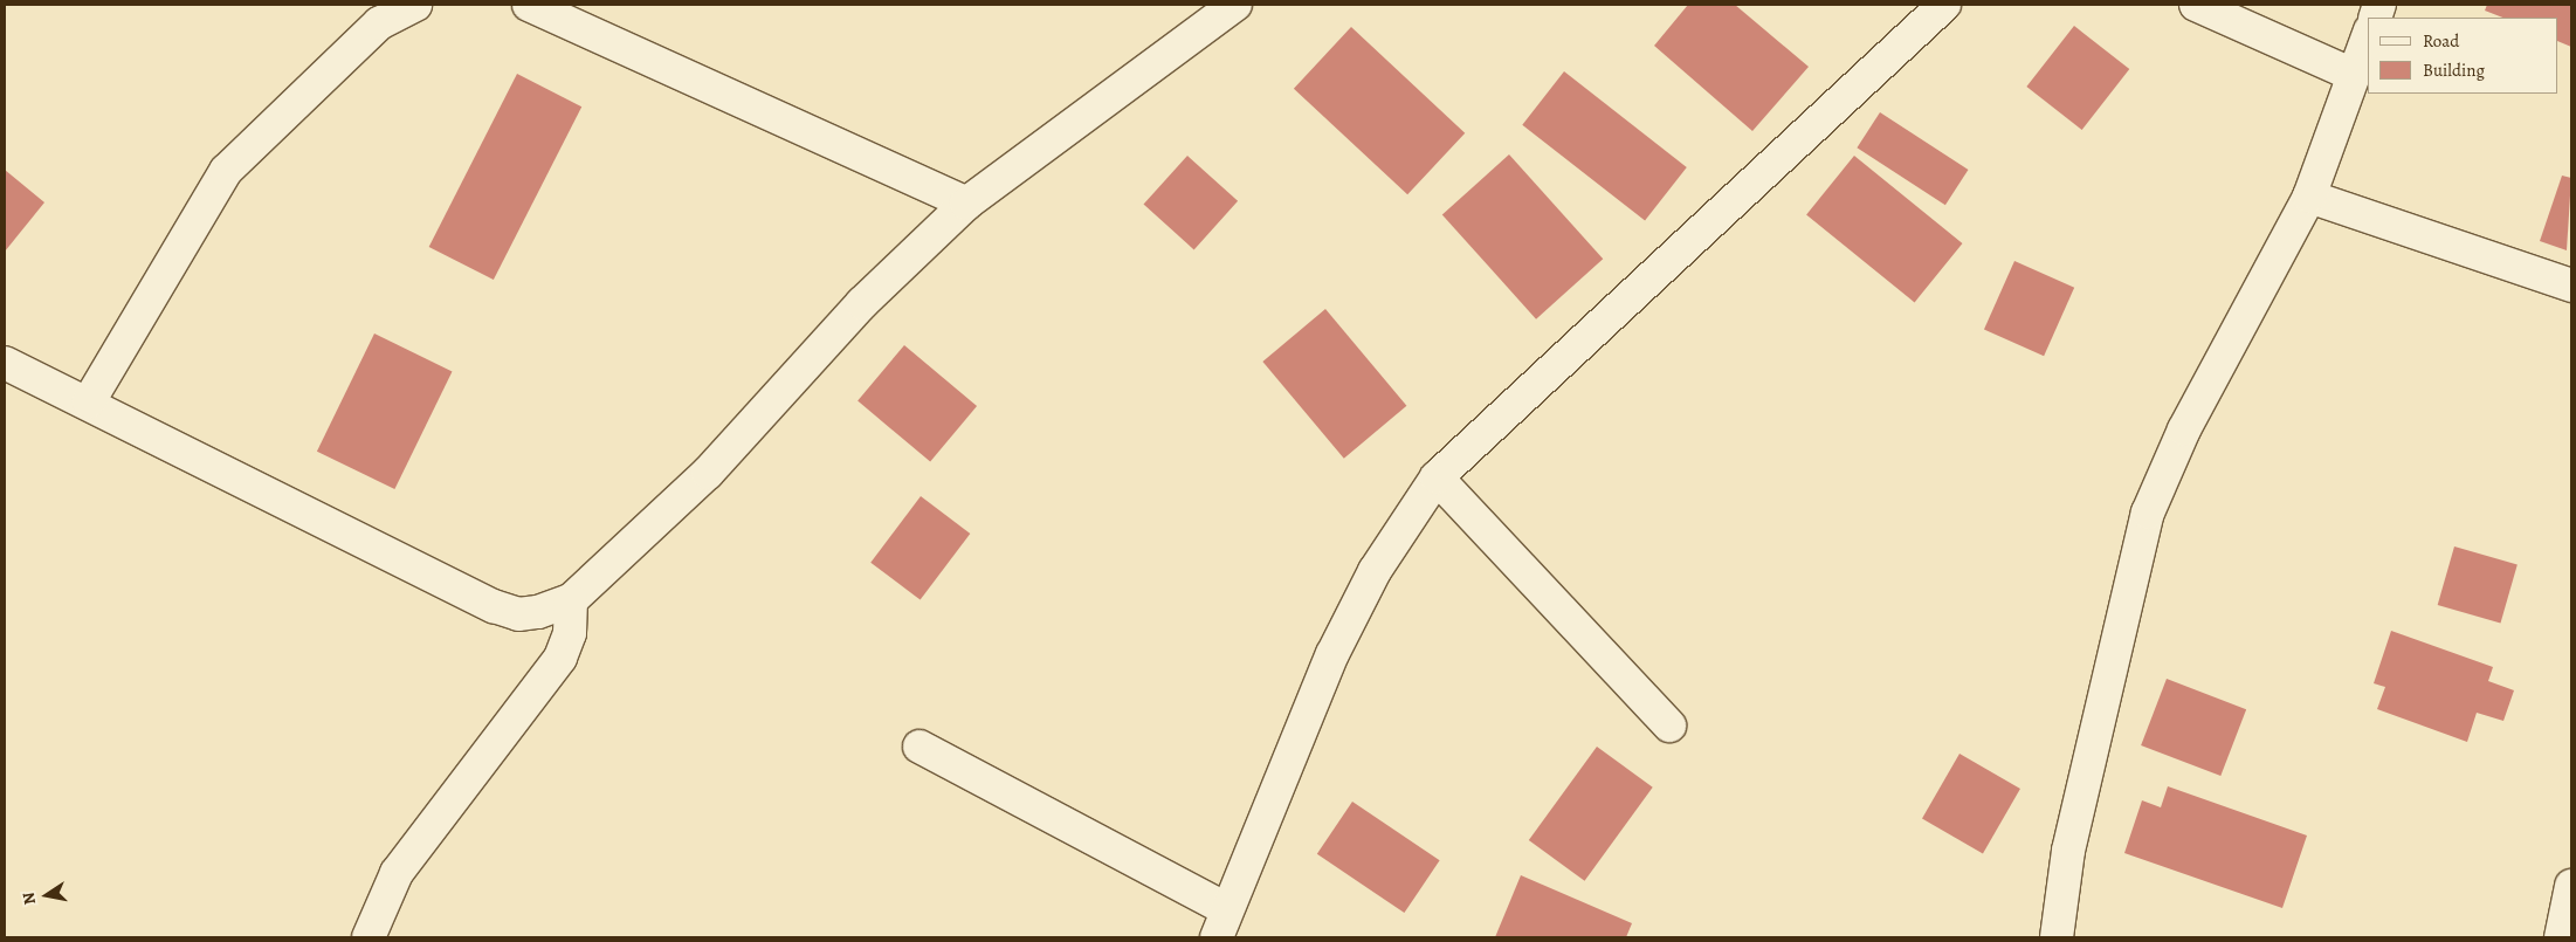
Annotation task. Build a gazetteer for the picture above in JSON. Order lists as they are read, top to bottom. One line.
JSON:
{"legend":["Road","Building"],"north":"left"}
